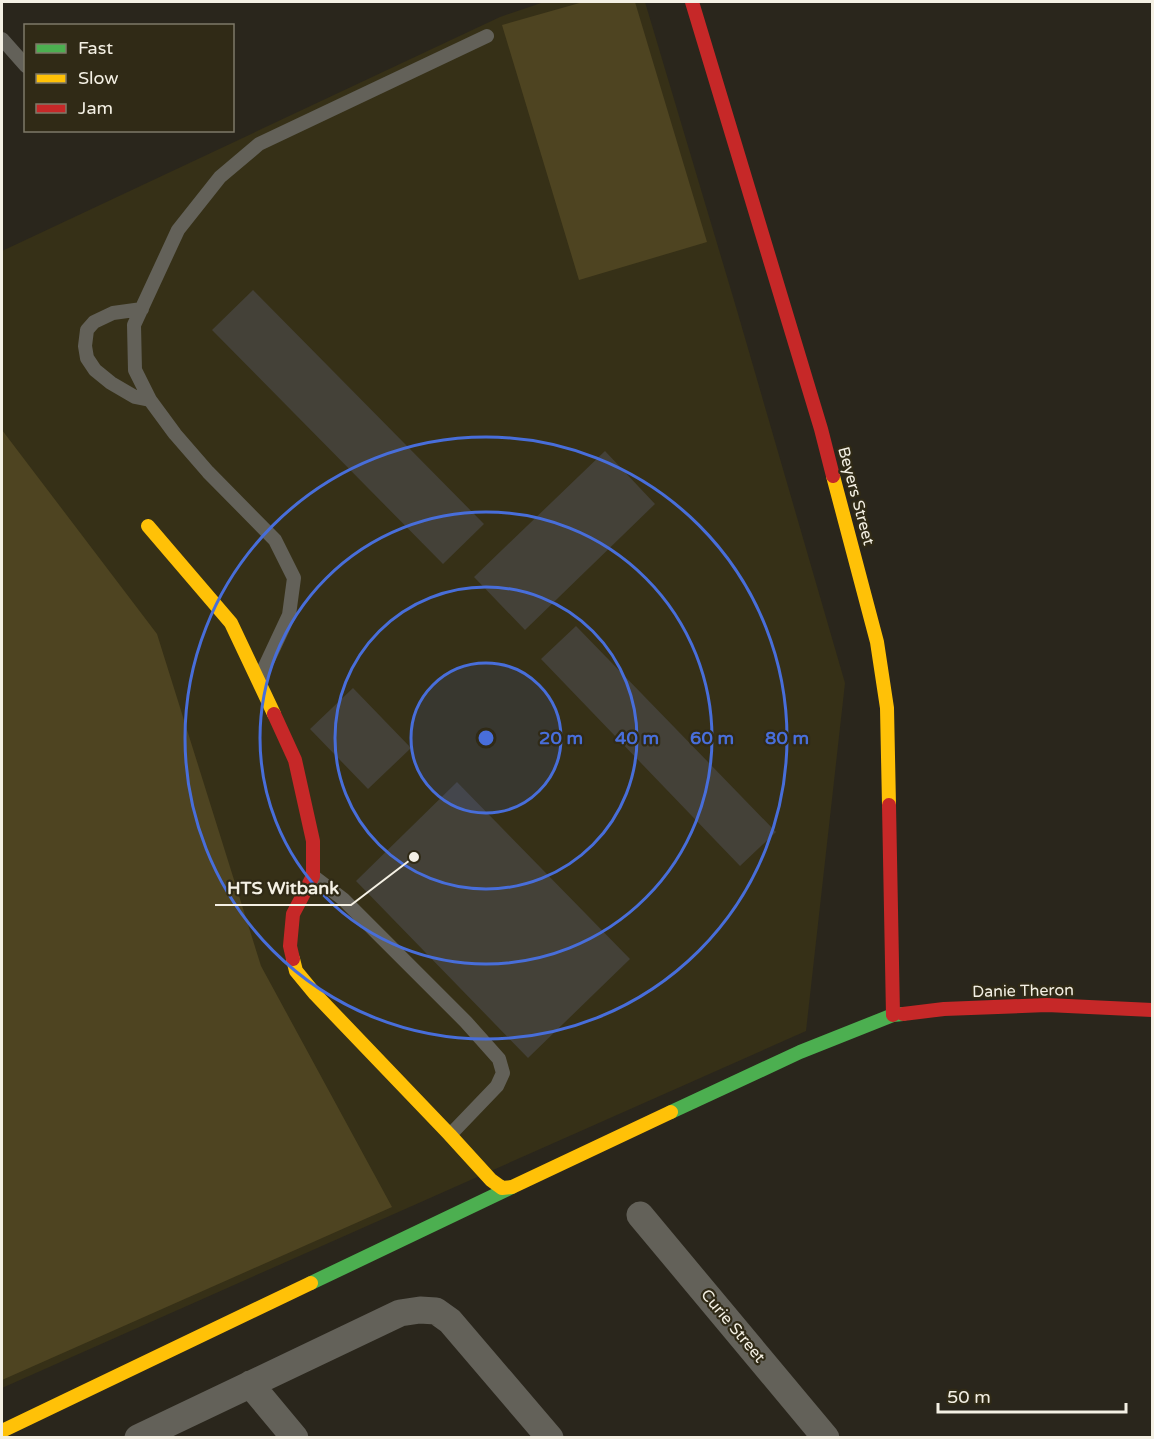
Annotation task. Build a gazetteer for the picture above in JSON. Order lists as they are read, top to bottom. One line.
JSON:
{"streets":{"street":["Beyers Street","Danie Theron","Curie Street"]},"crossings":[["Beyers Street","Danie Theron"]],"places":["HTS Witbank"],"legend":["Fast","Slow","Jam"],"scale_bar":"50 m","rings":["20 m","40 m","60 m","80 m"]}
